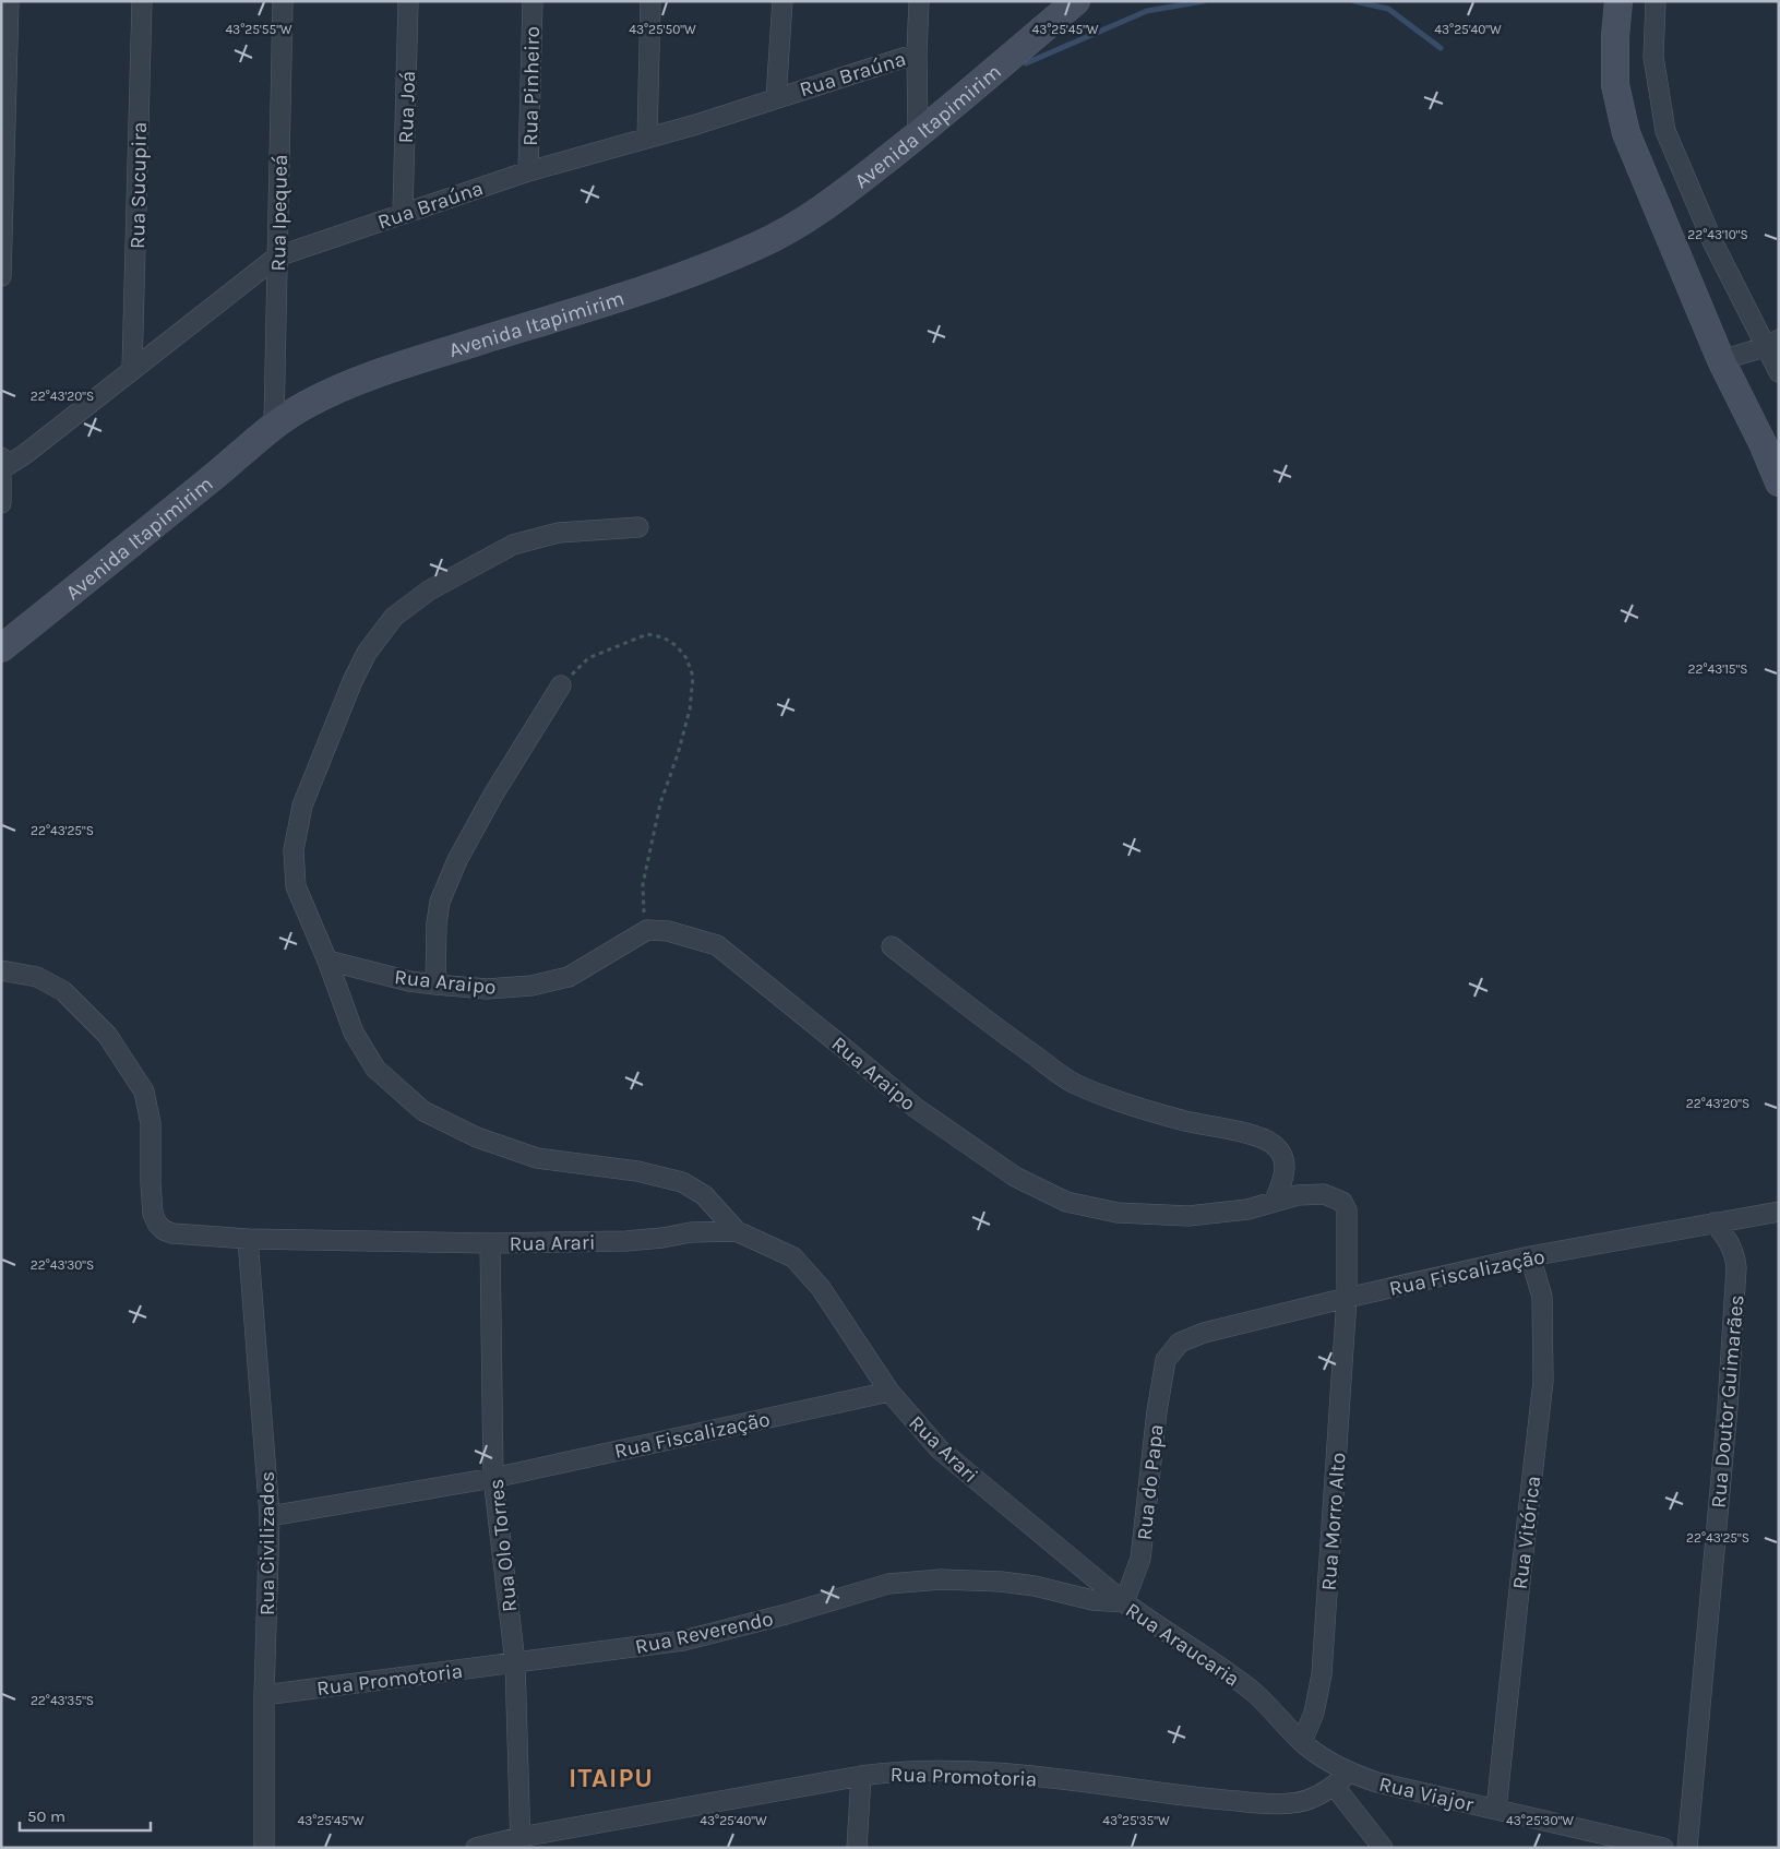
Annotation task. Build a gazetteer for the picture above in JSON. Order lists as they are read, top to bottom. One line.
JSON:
{"streets":{"main road":["Avenida Itapimirim"],"street":["Rua Braúna","Rua Pinheiro","Rua Joá","Rua Sucupira","Rua Ipequeá","Rua Araipo","Rua Arari","Rua Fiscalização","Rua Doutor Guimarães","Rua do Papa","Rua Morro Alto","Rua Vitórica","Rua Civilizados","Rua Olo Torres","Rua Reverendo","Rua Araucaria","Rua Promotoria","Rua Viajor"]},"crossings":[["Rua Braúna","Rua Pinheiro"],["Rua Braúna","Rua Joá"],["Rua Braúna","Rua Sucupira"],["Rua Braúna","Rua Ipequeá"],["Avenida Itapimirim","Rua Ipequeá"],["Rua Araipo","Rua Fiscalização"],["Rua Araipo","Rua Morro Alto"],["Rua Arari","Rua Fiscalização"],["Rua Arari","Rua do Papa"],["Rua Arari","Rua Civilizados"],["Rua Arari","Rua Olo Torres"],["Rua Arari","Rua Araucaria"],["Rua Fiscalização","Rua Doutor Guimarães"],["Rua Fiscalização","Rua do Papa"],["Rua Fiscalização","Rua Morro Alto"],["Rua Fiscalização","Rua Vitórica"],["Rua Fiscalização","Rua Olo Torres"],["Rua do Papa","Rua Araucaria"],["Rua Morro Alto","Rua Araucaria"],["Rua Vitórica","Rua Viajor"],["Rua Civilizados","Rua Promotoria"],["Rua Olo Torres","Rua Reverendo"],["Rua Olo Torres","Rua Promotoria"],["Rua Reverendo","Rua Araucaria"],["Rua Reverendo","Rua Promotoria"],["Rua Araucaria","Rua Promotoria"],["Rua Araucaria","Rua Viajor"],["Rua Promotoria","Rua Viajor"]],"districts":["ITAIPU"],"scale_bar":"50 m","coordinates":["43°25'45\"W","43°25'40\"W","43°25'55\"W","43°25'50\"W","22°43'10\"S","22°43'20\"S","22°43'15\"S","22°43'25\"S","22°43'30\"S","22°43'35\"S","43°25'35\"W","43°25'30\"W"]}
